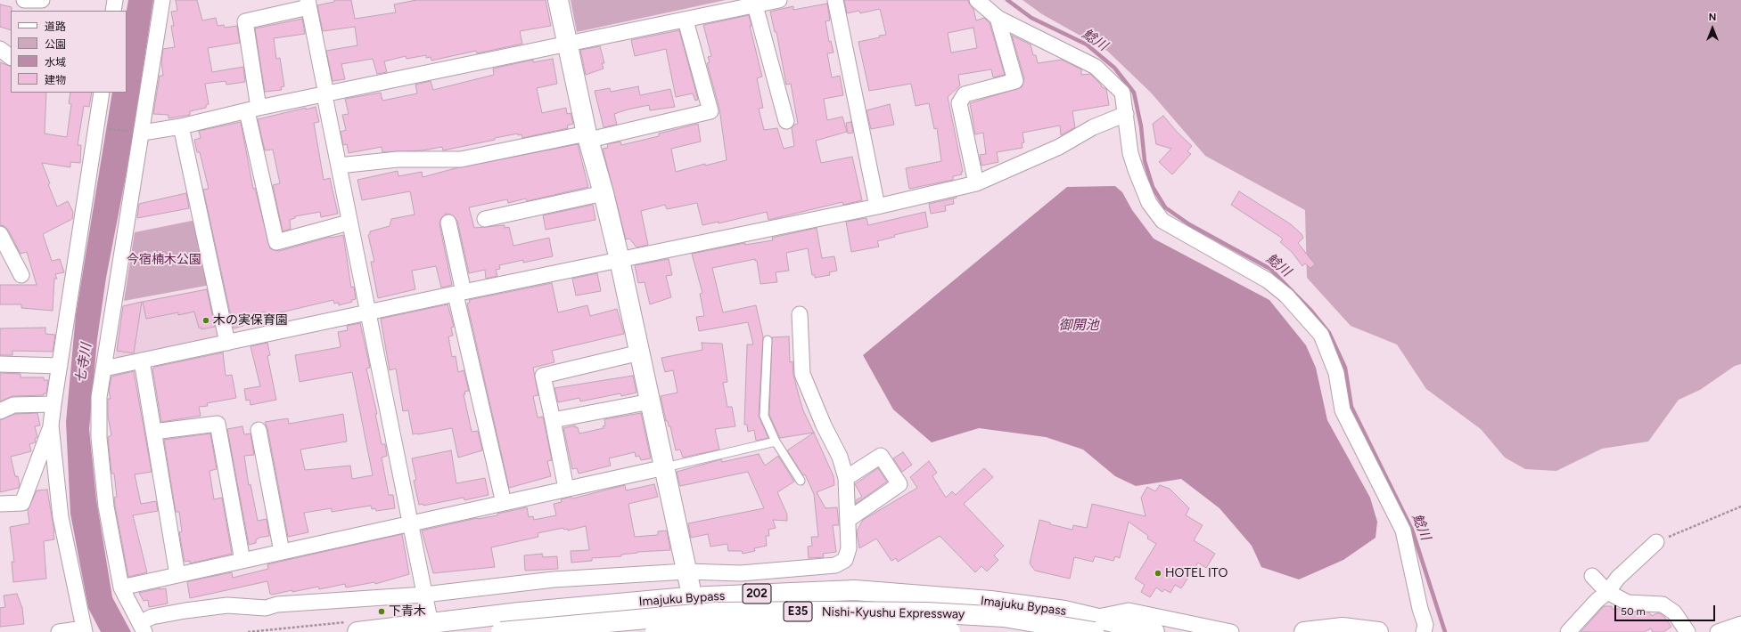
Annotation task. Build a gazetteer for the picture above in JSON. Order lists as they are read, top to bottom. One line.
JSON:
{"streets":{"main road":["202","Imajuku Bypass","E35","Nishi-Kyushu Expressway"]},"crossings":[["Imajuku Bypass","Nishi-Kyushu Expressway"]],"water":["鯰川","御開池","七寺川"],"parks":["今宿楠木公園"],"places":["木の実保育園","HOTEL ITO","下青木"],"legend":["道路","公園","水域","建物"],"scale_bar":"50 m","north":"top"}
